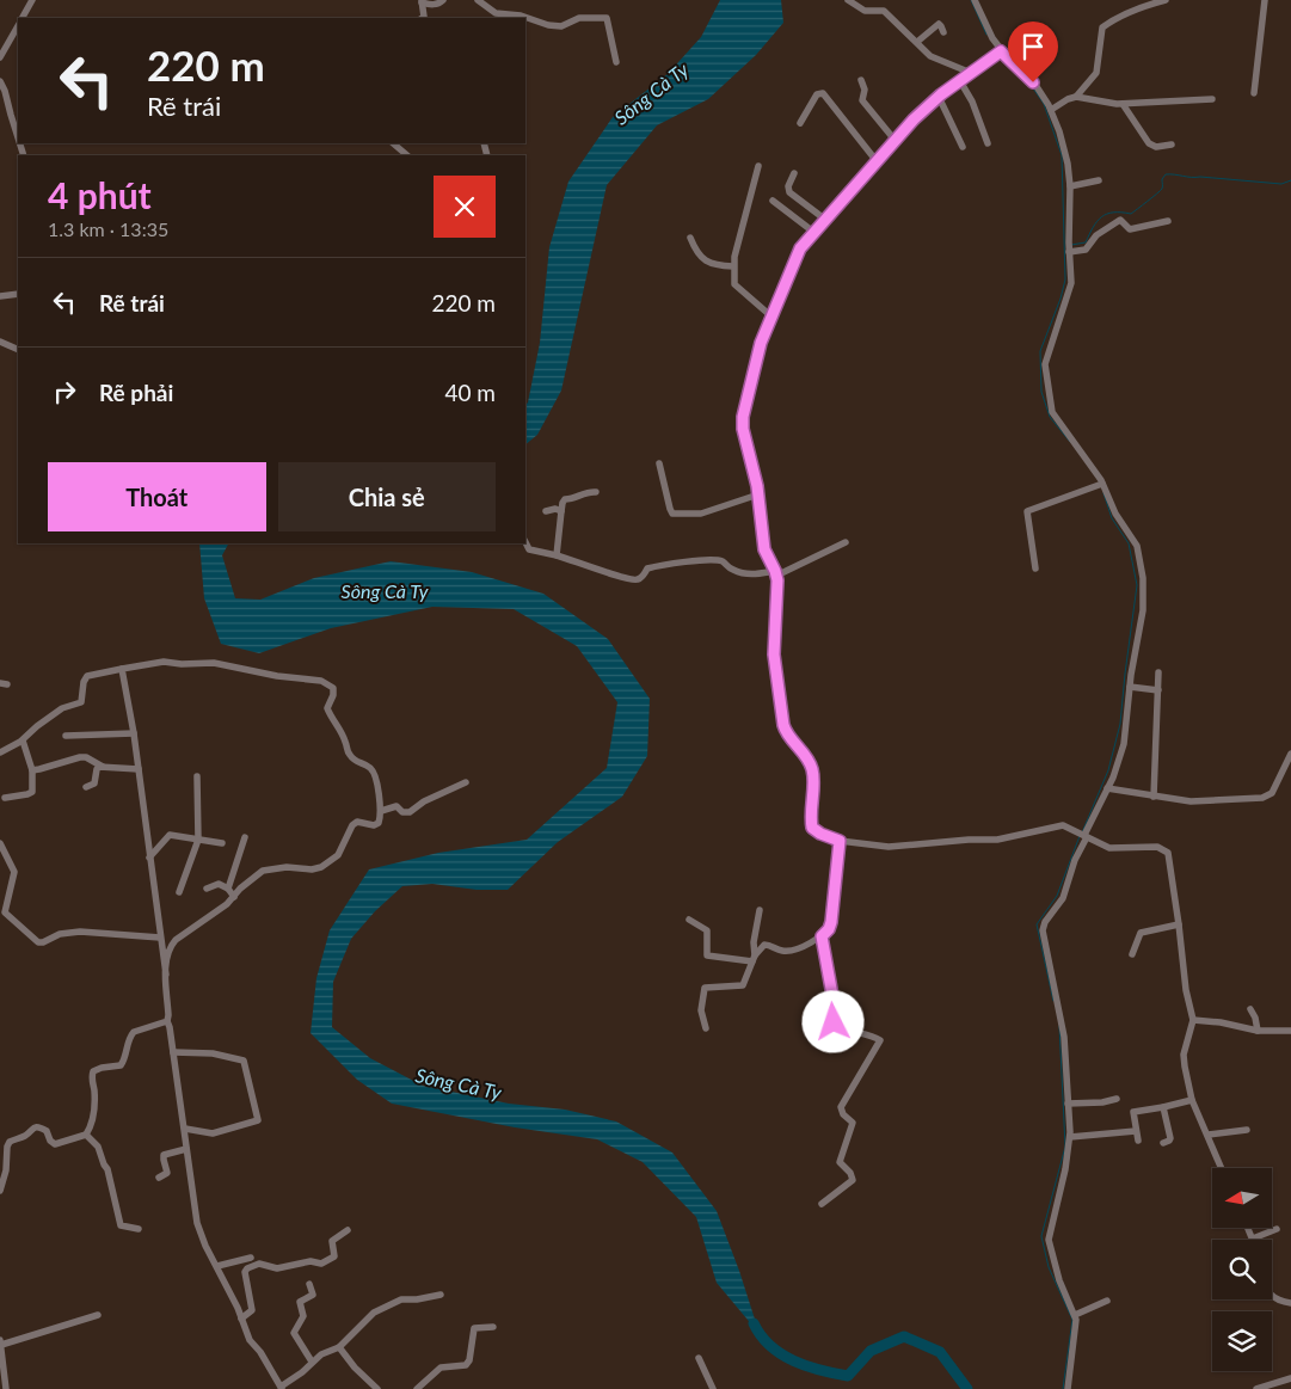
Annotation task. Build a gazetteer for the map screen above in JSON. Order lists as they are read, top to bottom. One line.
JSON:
{"water":["Sông Cà Ty"],"north":"left","page":{"turn":["220 m","Rẽ trái"],"heading":["4 phút","1.3 km · 13:35"],"list":[{"name":"Rẽ trái","value":"220 m"},{"name":"Rẽ phải","value":"40 m"}],"buttons":["Thoát","Chia sẻ"]}}
